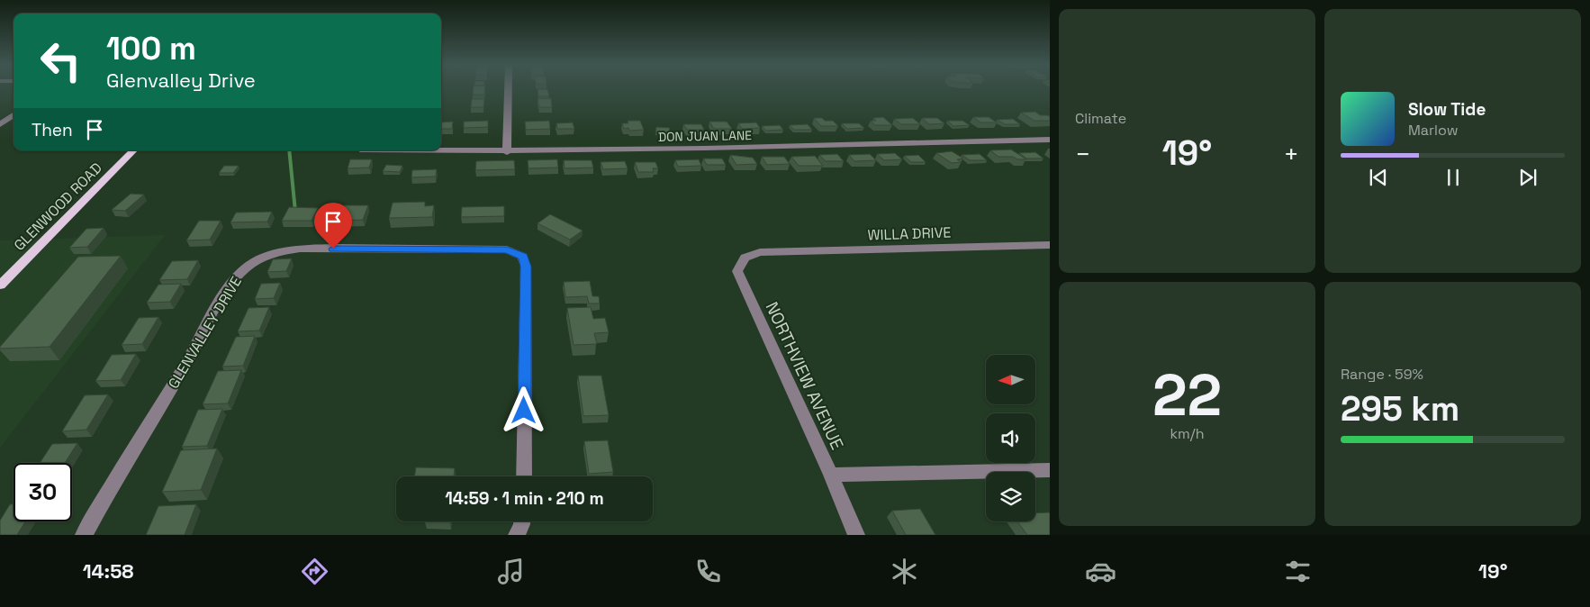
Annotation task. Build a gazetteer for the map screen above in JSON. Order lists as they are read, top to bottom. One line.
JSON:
{"streets":{"main road":["GLENWOOD ROAD"],"street":["DON JUAN LANE","WILLA DRIVE","GLENVALLEY DRIVE","NORTHVIEW AVENUE"]},"crossings":[["WILLA DRIVE","NORTHVIEW AVENUE"]],"north":"left","page":{"tile":["Climate",["22","km/h"],["Range · 59%","295 km"]],"turn":["100 m","Glenvalley Drive"],"song":["Slow Tide","Marlow"],"then":"Then","heat":["−","19°","+"],"limit":"30","trip":"14:59 · 1 min · 210 m","tabs":["14:58","19°"]}}
